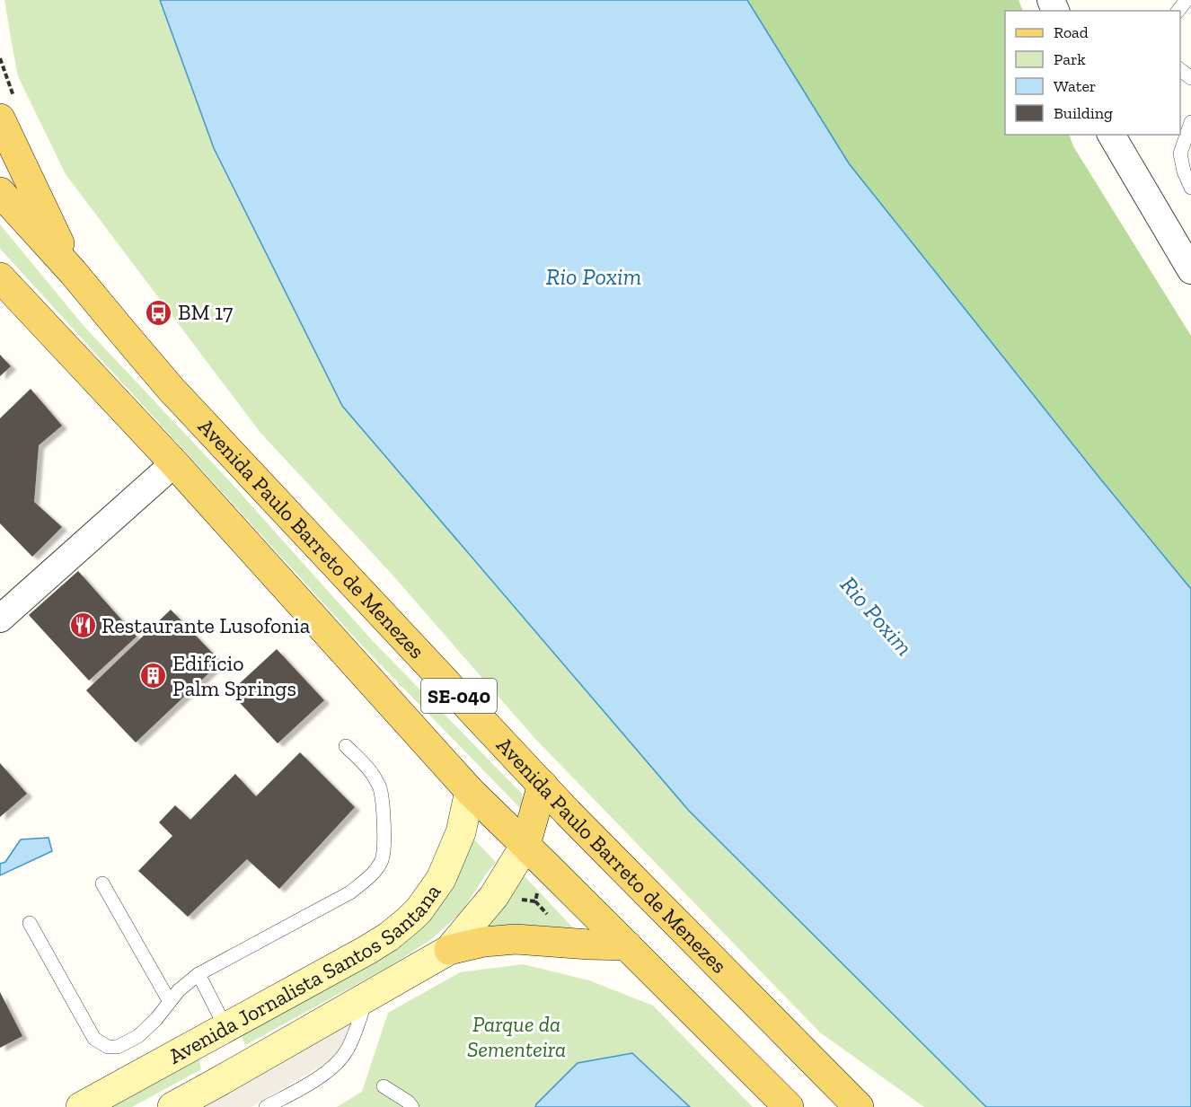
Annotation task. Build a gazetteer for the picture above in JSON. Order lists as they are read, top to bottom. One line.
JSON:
{"streets":{"main road":["Avenida Paulo Barreto de Menezes","SE-040","Avenida Jornalista Santos Santana"]},"crossings":[["SE-040","Avenida Jornalista Santos Santana"]],"water":["Rio Poxim"],"parks":["Parque da Sementeira"],"places":{"bus stop":["BM 17"],"restaurant":["Restaurante Lusofonia"],"building":["Edifício Palm Springs"]},"legend":["Road","Park","Water","Building"]}
